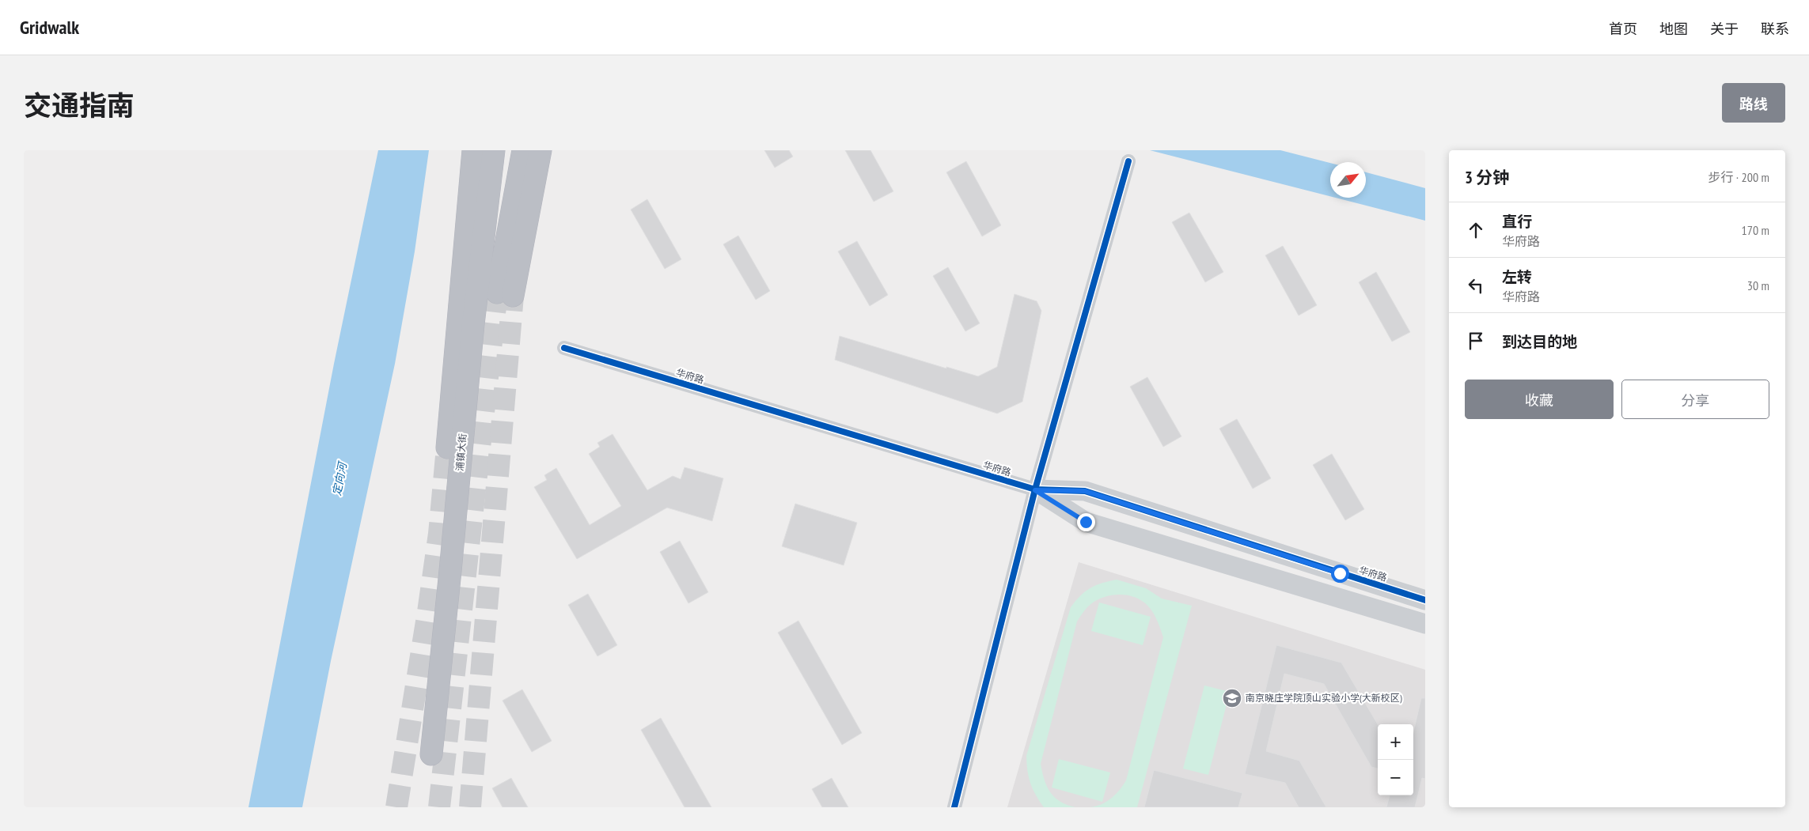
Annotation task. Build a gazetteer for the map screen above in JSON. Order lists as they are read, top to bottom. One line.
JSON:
{"streets":{"highway":["浦镇大街"],"street":["华府路"]},"water":["定向河"],"places":{"school or university":["南京晓庄学院顶山实验小学(大新校区)"]},"north":"top right","page":{"header":"Gridwalk","nav":["首页","地图","关于","联系"],"title":"交通指南","buttons":["路线",["收藏","分享"]],"heading":["3 分钟","步行 · 200 m"],"list":[["直行","华府路","170 m"],["左转","华府路","30 m"],"到达目的地"],"map_buttons":["+","−"]}}
